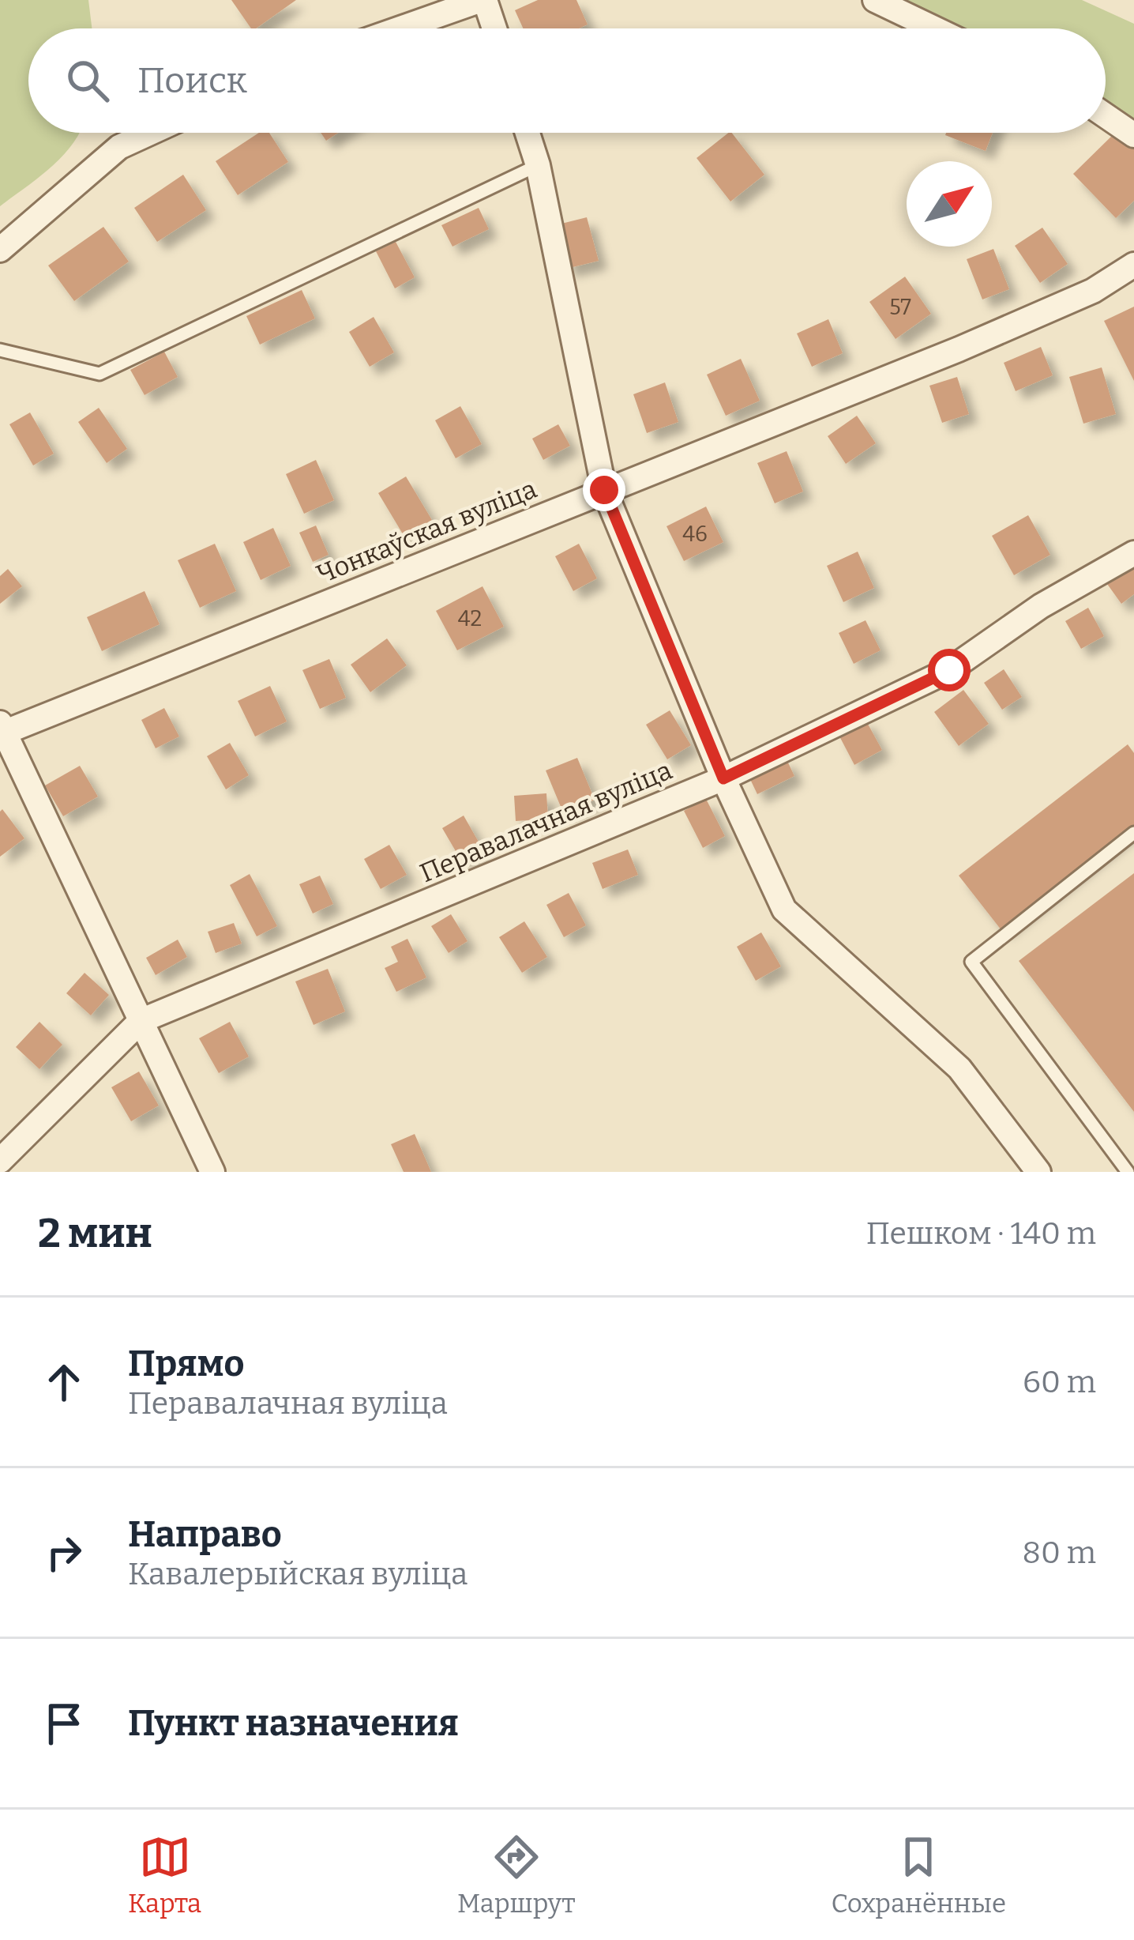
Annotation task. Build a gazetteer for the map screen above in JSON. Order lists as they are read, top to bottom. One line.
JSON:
{"streets":{"street":["Чонкаўская вуліца","Перавалачная вуліца"]},"house_numbers":["57","46","42"],"north":"top right","page":{"search":"Поиск","heading":["2 мин","Пешком · 140 m"],"list":[["Прямо","Перавалачная вуліца","60 m"],["Направо","Кавалерыйская вуліца","80 m"],"Пункт назначения"],"nav":["Карта","Маршрут","Сохранённые"]}}
